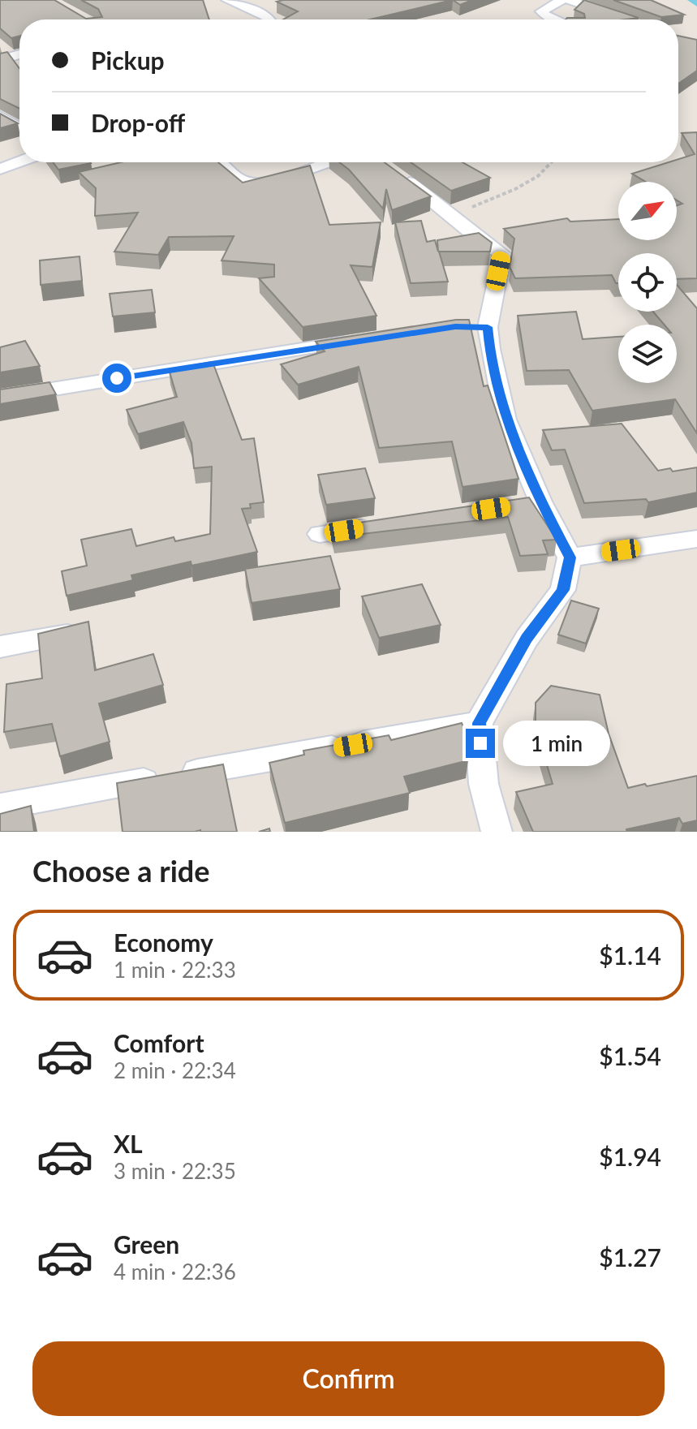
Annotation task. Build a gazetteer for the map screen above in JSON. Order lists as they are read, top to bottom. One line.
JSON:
{"north":"top right","page":{"banner":["Pickup","Drop-off"],"bubble":"1 min","heading":"Choose a ride","list":[{"name":"Economy","note":"1 min · 22:33","value":"$1.14"},{"name":"Comfort","note":"2 min · 22:34","value":"$1.54"},{"name":"XL","note":"3 min · 22:35","value":"$1.94"},{"name":"Green","note":"4 min · 22:36","value":"$1.27"}],"buttons":"Confirm"}}
